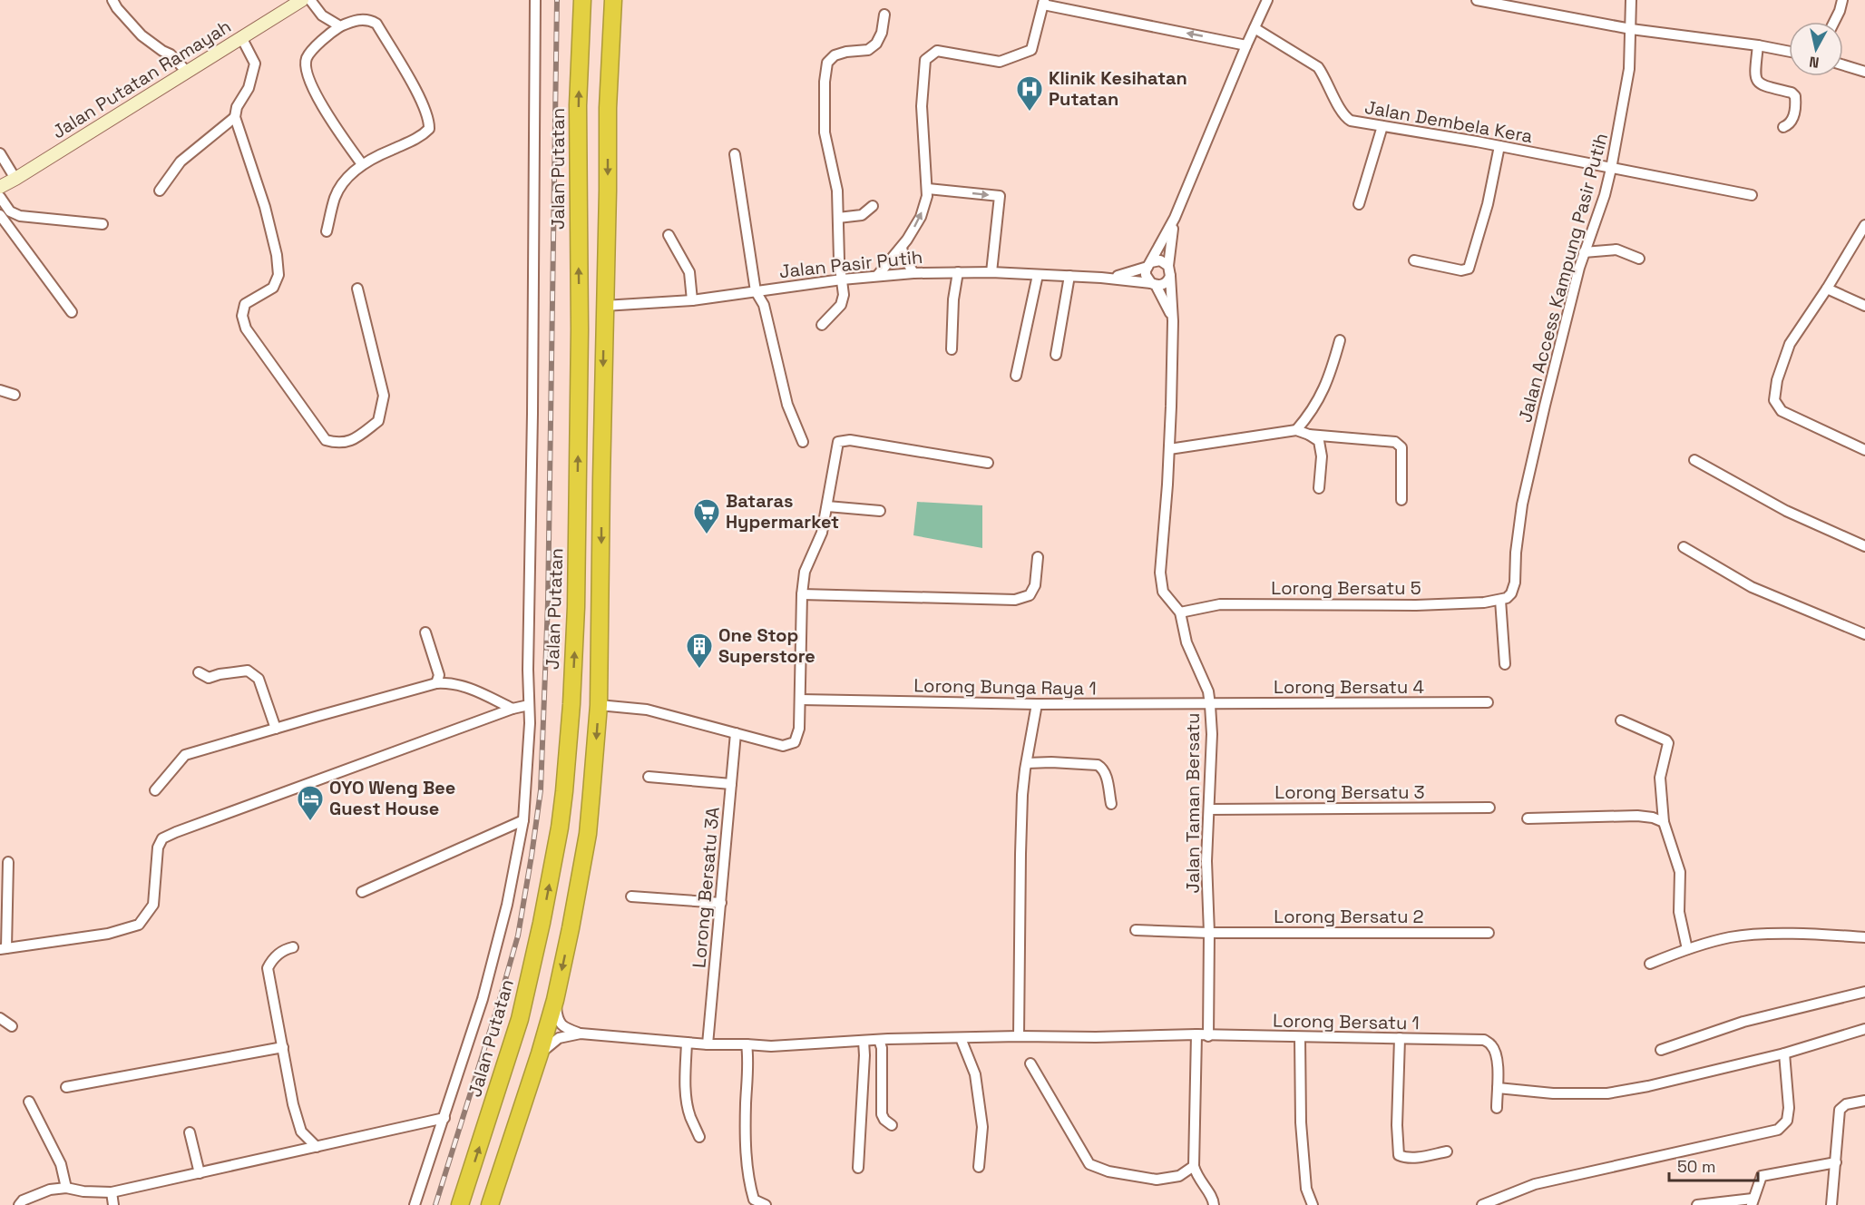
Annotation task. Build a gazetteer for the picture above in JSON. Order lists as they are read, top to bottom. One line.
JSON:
{"streets":{"highway":["Jalan Putatan"],"main road":["Jalan Putatan Ramayah"],"street":["Jalan Dembela Kera","Jalan Pasir Putih","Jalan Access Kampung Pasir Putih","Lorong Bersatu 5","Lorong Bunga Raya 1","Lorong Bersatu 4","Lorong Bersatu 3","Jalan Taman Bersatu","Lorong Bersatu 3A","Lorong Bersatu 2","Lorong Bersatu 1"]},"crossings":[["Jalan Dembela Kera","Jalan Access Kampung Pasir Putih"],["Jalan Pasir Putih","Jalan Taman Bersatu"],["Jalan Access Kampung Pasir Putih","Lorong Bersatu 5"],["Lorong Bersatu 5","Jalan Taman Bersatu"],["Lorong Bunga Raya 1","Lorong Bersatu 4"],["Lorong Bunga Raya 1","Jalan Taman Bersatu"],["Lorong Bersatu 4","Jalan Taman Bersatu"],["Lorong Bersatu 3","Jalan Taman Bersatu"],["Jalan Taman Bersatu","Lorong Bersatu 2"],["Jalan Taman Bersatu","Lorong Bersatu 1"],["Lorong Bersatu 3A","Lorong Bersatu 1"]],"places":{"hospital":["Klinik Kesihatan Putatan"],"supermarket":["Bataras Hypermarket"],"building":["One Stop Superstore"],"hotel":["OYO Weng Bee Guest House"]},"scale_bar":"50 m","north":"bottom"}
